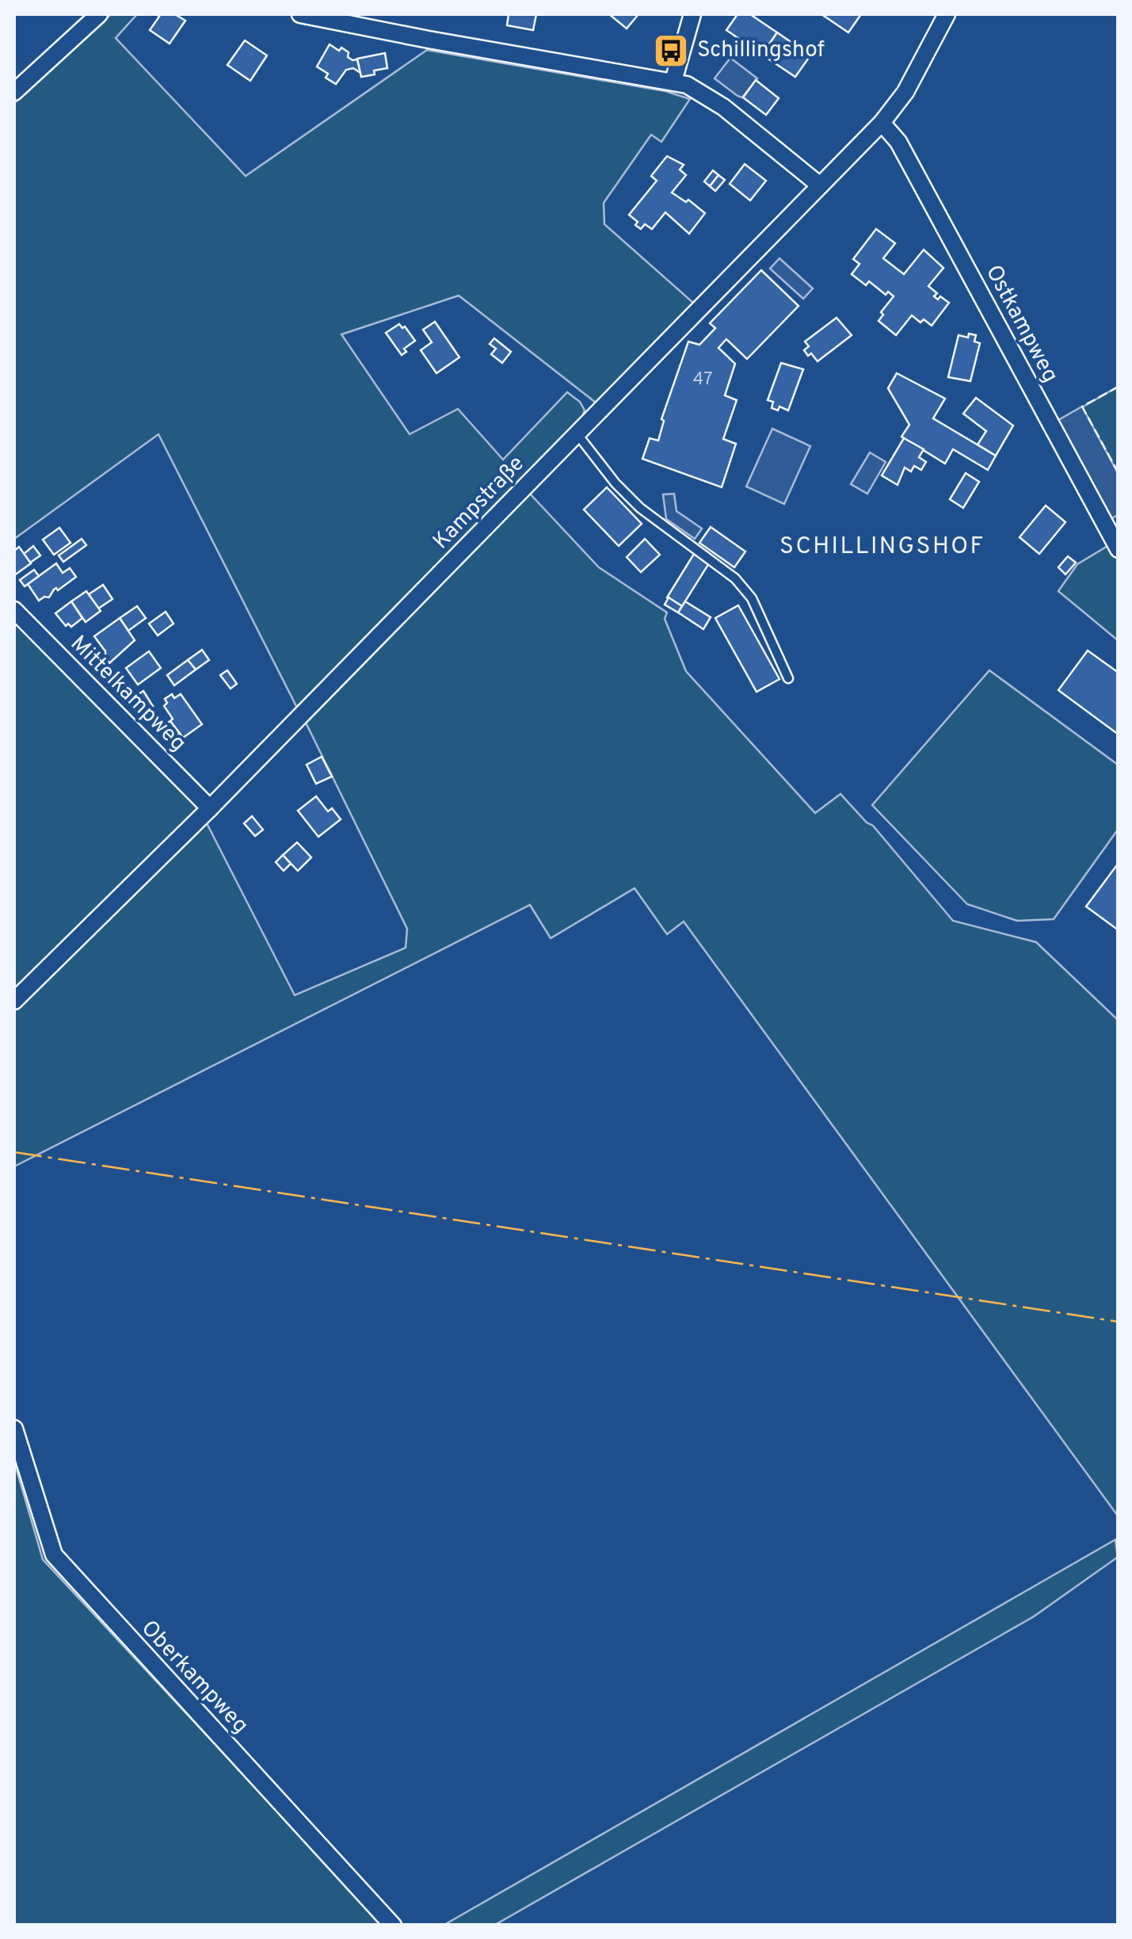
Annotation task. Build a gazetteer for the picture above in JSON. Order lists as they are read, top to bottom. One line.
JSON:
{"streets":{"street":["Ostkampweg","Kampstraße","Mittelkampweg","Oberkampweg"]},"crossings":[["Ostkampweg","Kampstraße"],["Kampstraße","Mittelkampweg"]],"districts":["SCHILLINGSHOF"],"places":{"bus stop":["Schillingshof"]},"house_numbers":["47"]}
